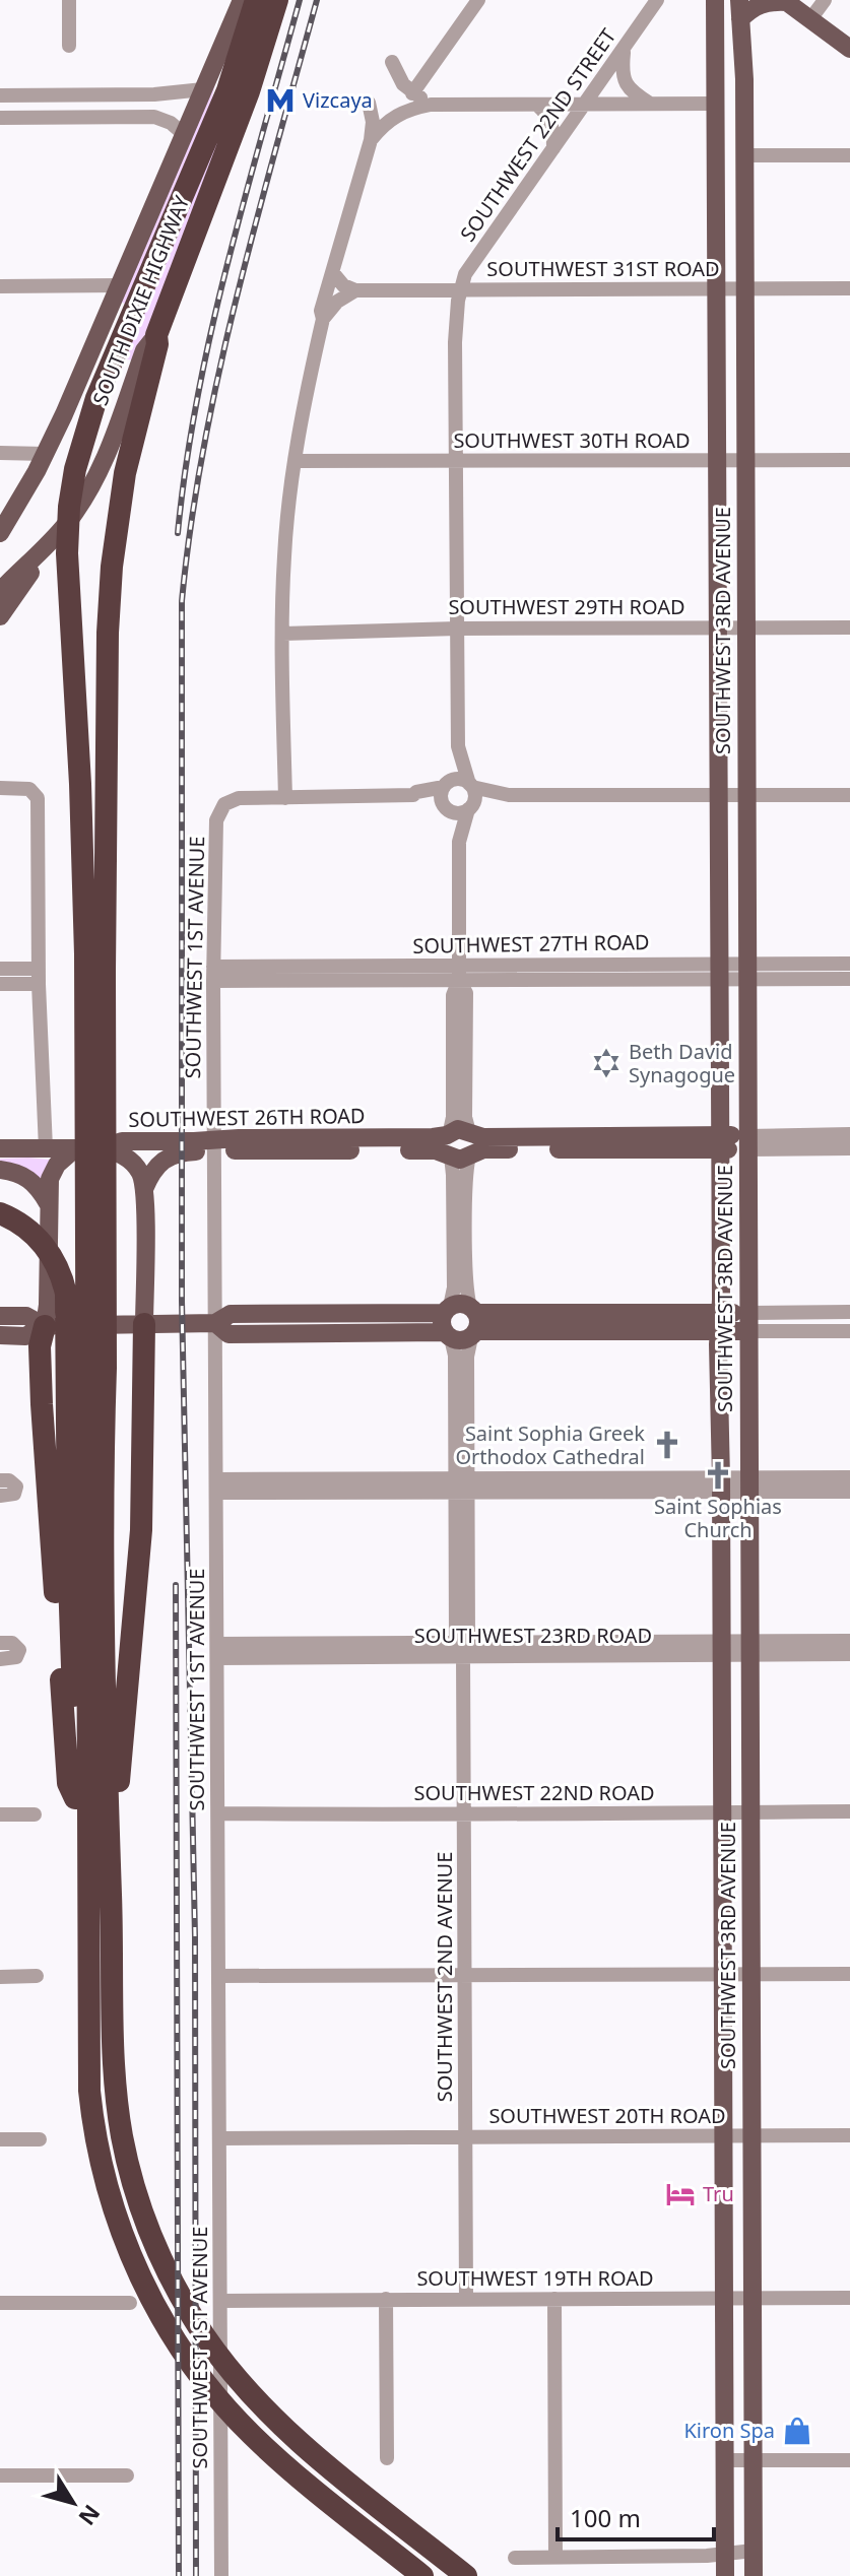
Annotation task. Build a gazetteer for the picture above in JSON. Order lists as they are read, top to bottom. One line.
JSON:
{"streets":{"highway":["SOUTH DIXIE HIGHWAY"],"main road":["SOUTHWEST 3RD AVENUE","SOUTHWEST 26TH ROAD"],"street":["SOUTHWEST 22ND STREET","SOUTHWEST 31ST ROAD","SOUTHWEST 30TH ROAD","SOUTHWEST 29TH ROAD","SOUTHWEST 27TH ROAD","SOUTHWEST 1ST AVENUE","SOUTHWEST 23RD ROAD","SOUTHWEST 22ND ROAD","SOUTHWEST 2ND AVENUE","SOUTHWEST 20TH ROAD","SOUTHWEST 19TH ROAD"]},"crossings":[["SOUTHWEST 22ND STREET","SOUTHWEST 31ST ROAD"],["SOUTHWEST 31ST ROAD","SOUTHWEST 3RD AVENUE"],["SOUTHWEST 30TH ROAD","SOUTHWEST 3RD AVENUE"],["SOUTHWEST 29TH ROAD","SOUTHWEST 3RD AVENUE"],["SOUTHWEST 3RD AVENUE","SOUTHWEST 27TH ROAD"],["SOUTHWEST 3RD AVENUE","SOUTHWEST 26TH ROAD"],["SOUTHWEST 3RD AVENUE","SOUTHWEST 23RD ROAD"],["SOUTHWEST 3RD AVENUE","SOUTHWEST 22ND ROAD"],["SOUTHWEST 3RD AVENUE","SOUTHWEST 20TH ROAD"],["SOUTHWEST 3RD AVENUE","SOUTHWEST 19TH ROAD"],["SOUTHWEST 27TH ROAD","SOUTHWEST 1ST AVENUE"],["SOUTHWEST 27TH ROAD","SOUTHWEST 2ND AVENUE"],["SOUTHWEST 1ST AVENUE","SOUTHWEST 26TH ROAD"],["SOUTHWEST 1ST AVENUE","SOUTHWEST 23RD ROAD"],["SOUTHWEST 1ST AVENUE","SOUTHWEST 22ND ROAD"],["SOUTHWEST 1ST AVENUE","SOUTHWEST 20TH ROAD"],["SOUTHWEST 1ST AVENUE","SOUTHWEST 19TH ROAD"],["SOUTHWEST 26TH ROAD","SOUTHWEST 2ND AVENUE"],["SOUTHWEST 23RD ROAD","SOUTHWEST 2ND AVENUE"],["SOUTHWEST 22ND ROAD","SOUTHWEST 2ND AVENUE"],["SOUTHWEST 2ND AVENUE","SOUTHWEST 20TH ROAD"],["SOUTHWEST 2ND AVENUE","SOUTHWEST 19TH ROAD"]],"places":{"metro station":["Vizcaya"],"synagogue":["Beth David Synagogue"],"church":["Saint Sophia Greek Orthodox Cathedral","Saint Sophias Church"],"hotel":["Tru"],"shop":["Kiron Spa"]},"scale_bar":"100 m","north":"bottom right"}
